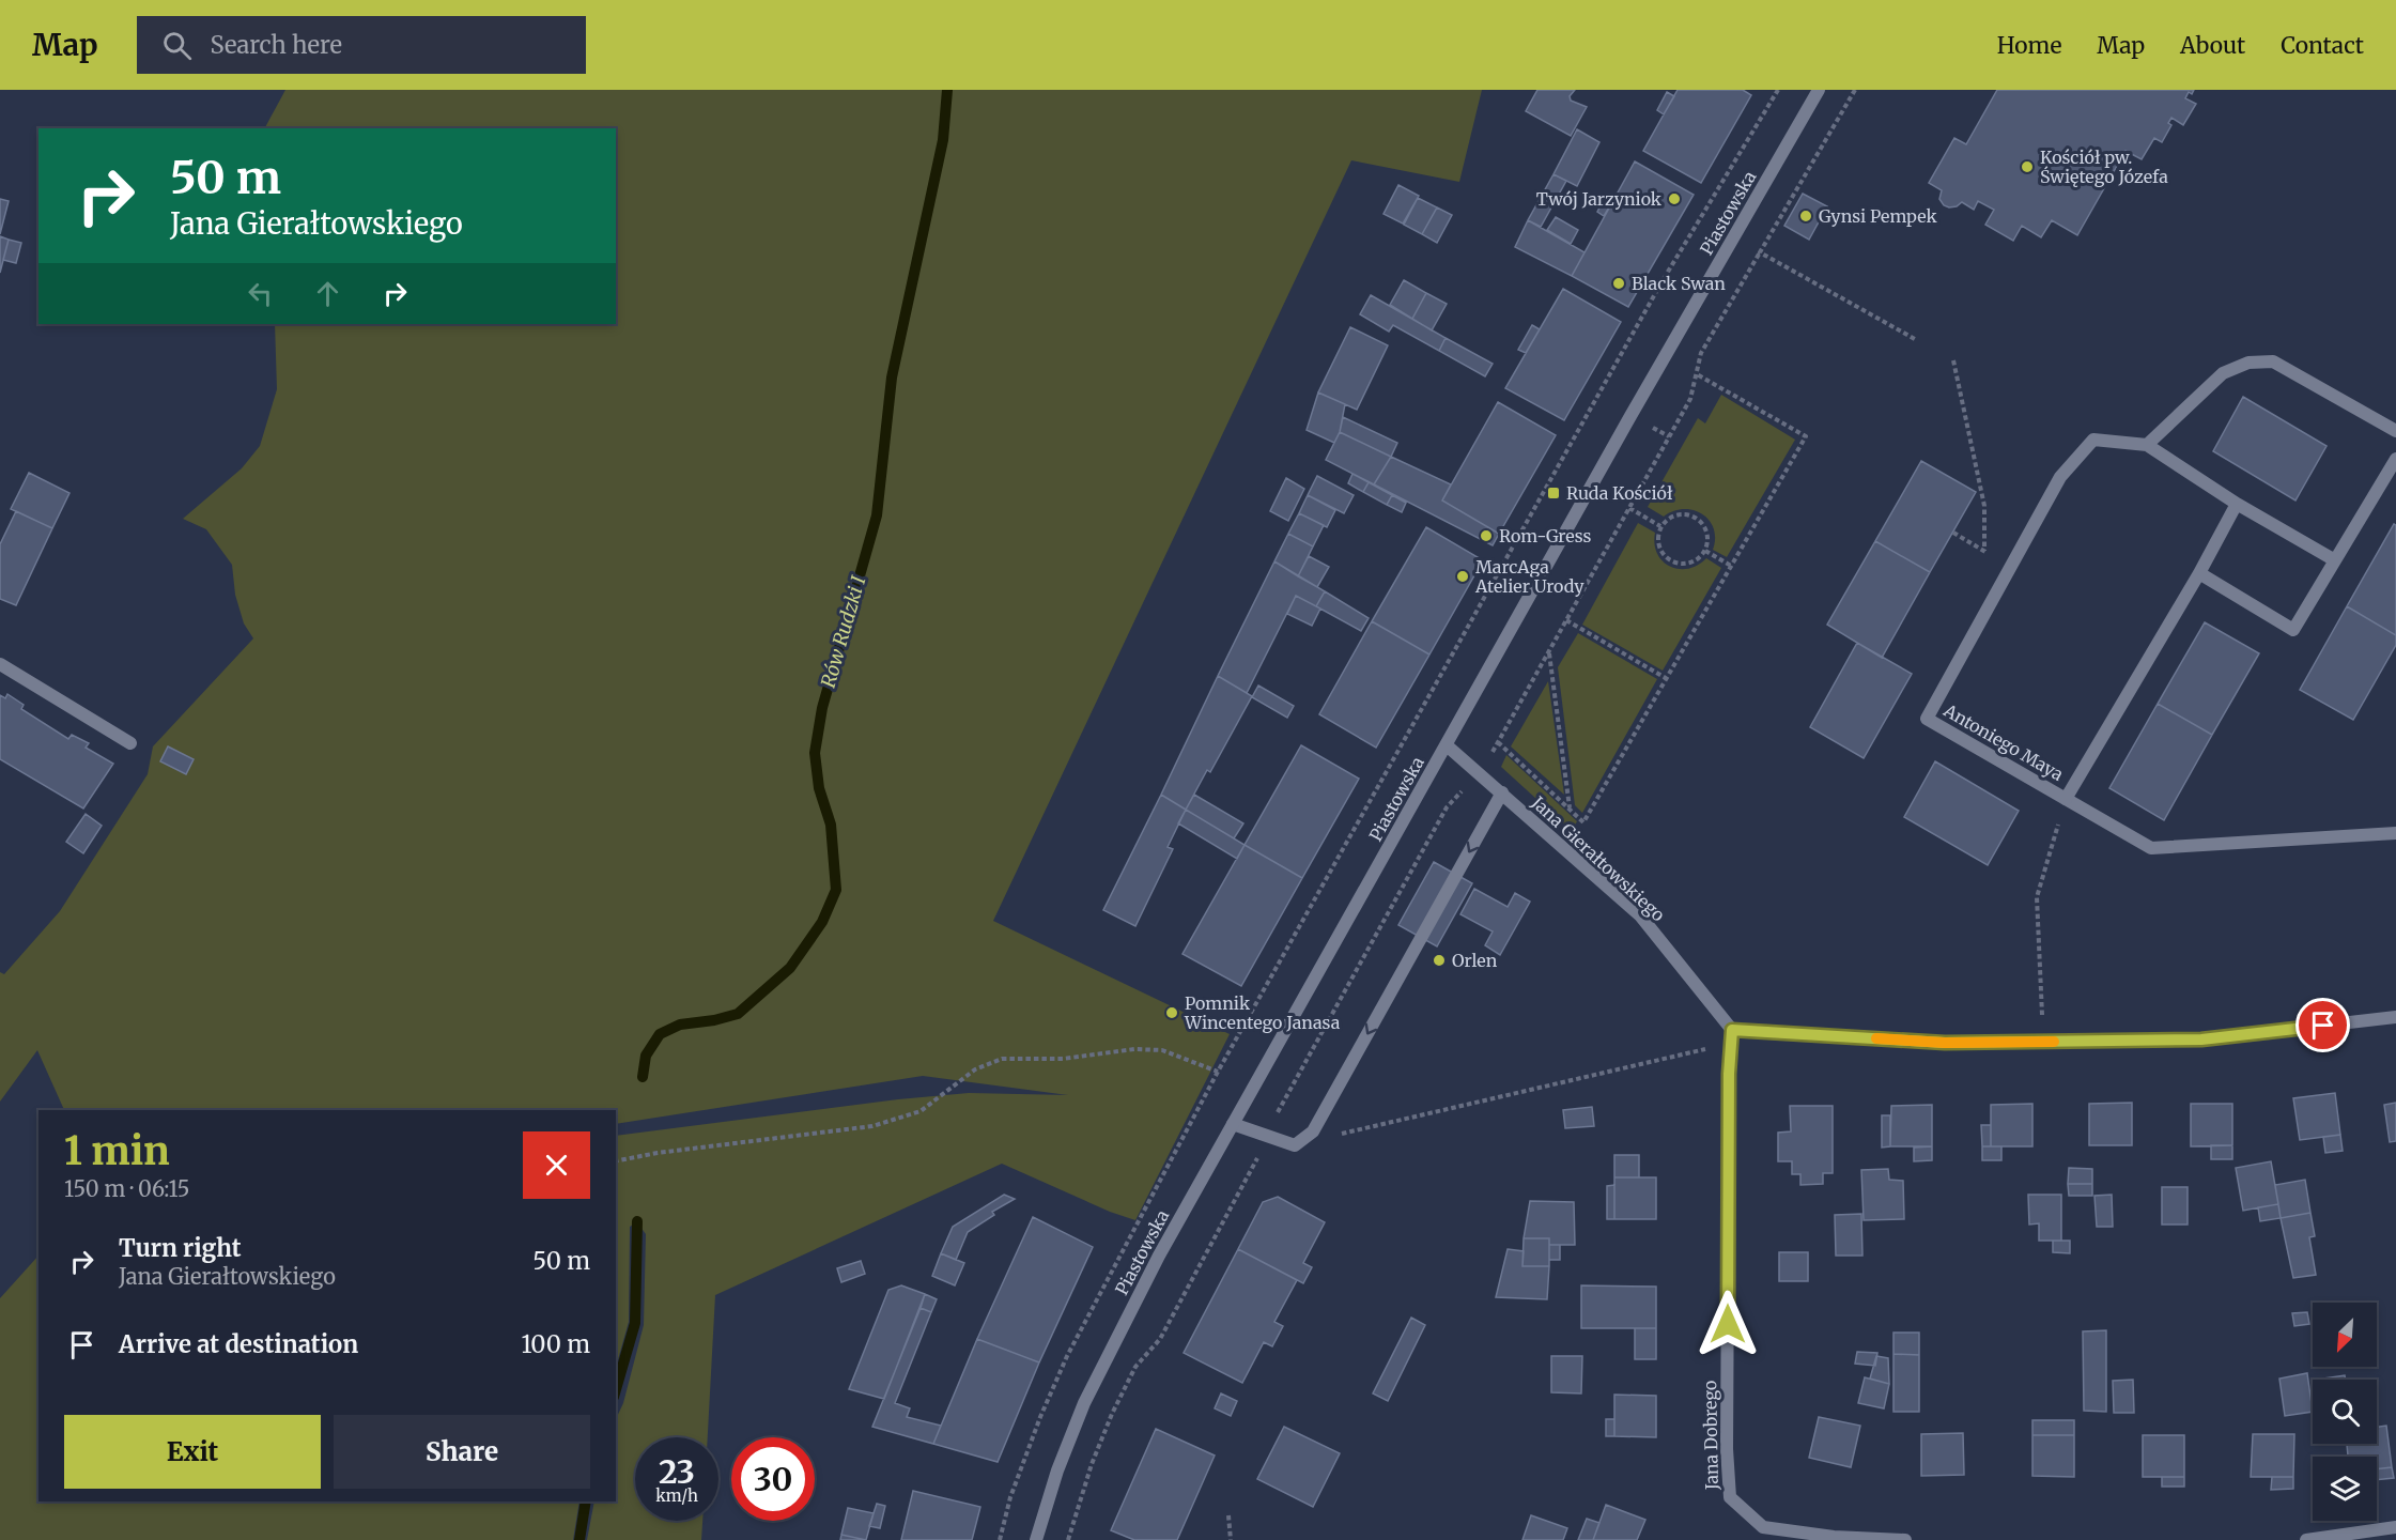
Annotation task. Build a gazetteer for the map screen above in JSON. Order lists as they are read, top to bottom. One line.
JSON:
{"streets":{"street":["Piastowska","Antoniego Maya","Jana Gierałtowskiego","Jana Dobrego"]},"crossings":[["Piastowska","Jana Gierałtowskiego"],["Jana Gierałtowskiego","Jana Dobrego"]],"water":["Rów Rudzki I"],"places":{"other":["Kościół pw. Świętego Józefa","Twój Jarzyniok","Gynsi Pempek","Black Swan","Rom-Gress","MarcAga Atelier Urody","Orlen","Pomnik Wincentego Janasa"],"transit":["Ruda Kościół"]},"north":"bottom left","page":{"header":"Map","search":"Search here","nav":["Home","Map","About","Contact"],"turn":["50 m","Jana Gierałtowskiego"],"heading":["1 min","150 m · 06:15"],"list":[{"name":"Turn right","note":"Jana Gierałtowskiego","value":"50 m"},{"name":"Arrive at destination","value":"100 m"}],"buttons":["Exit","Share"],"speed":"23 km/h","limit":"30"}}
